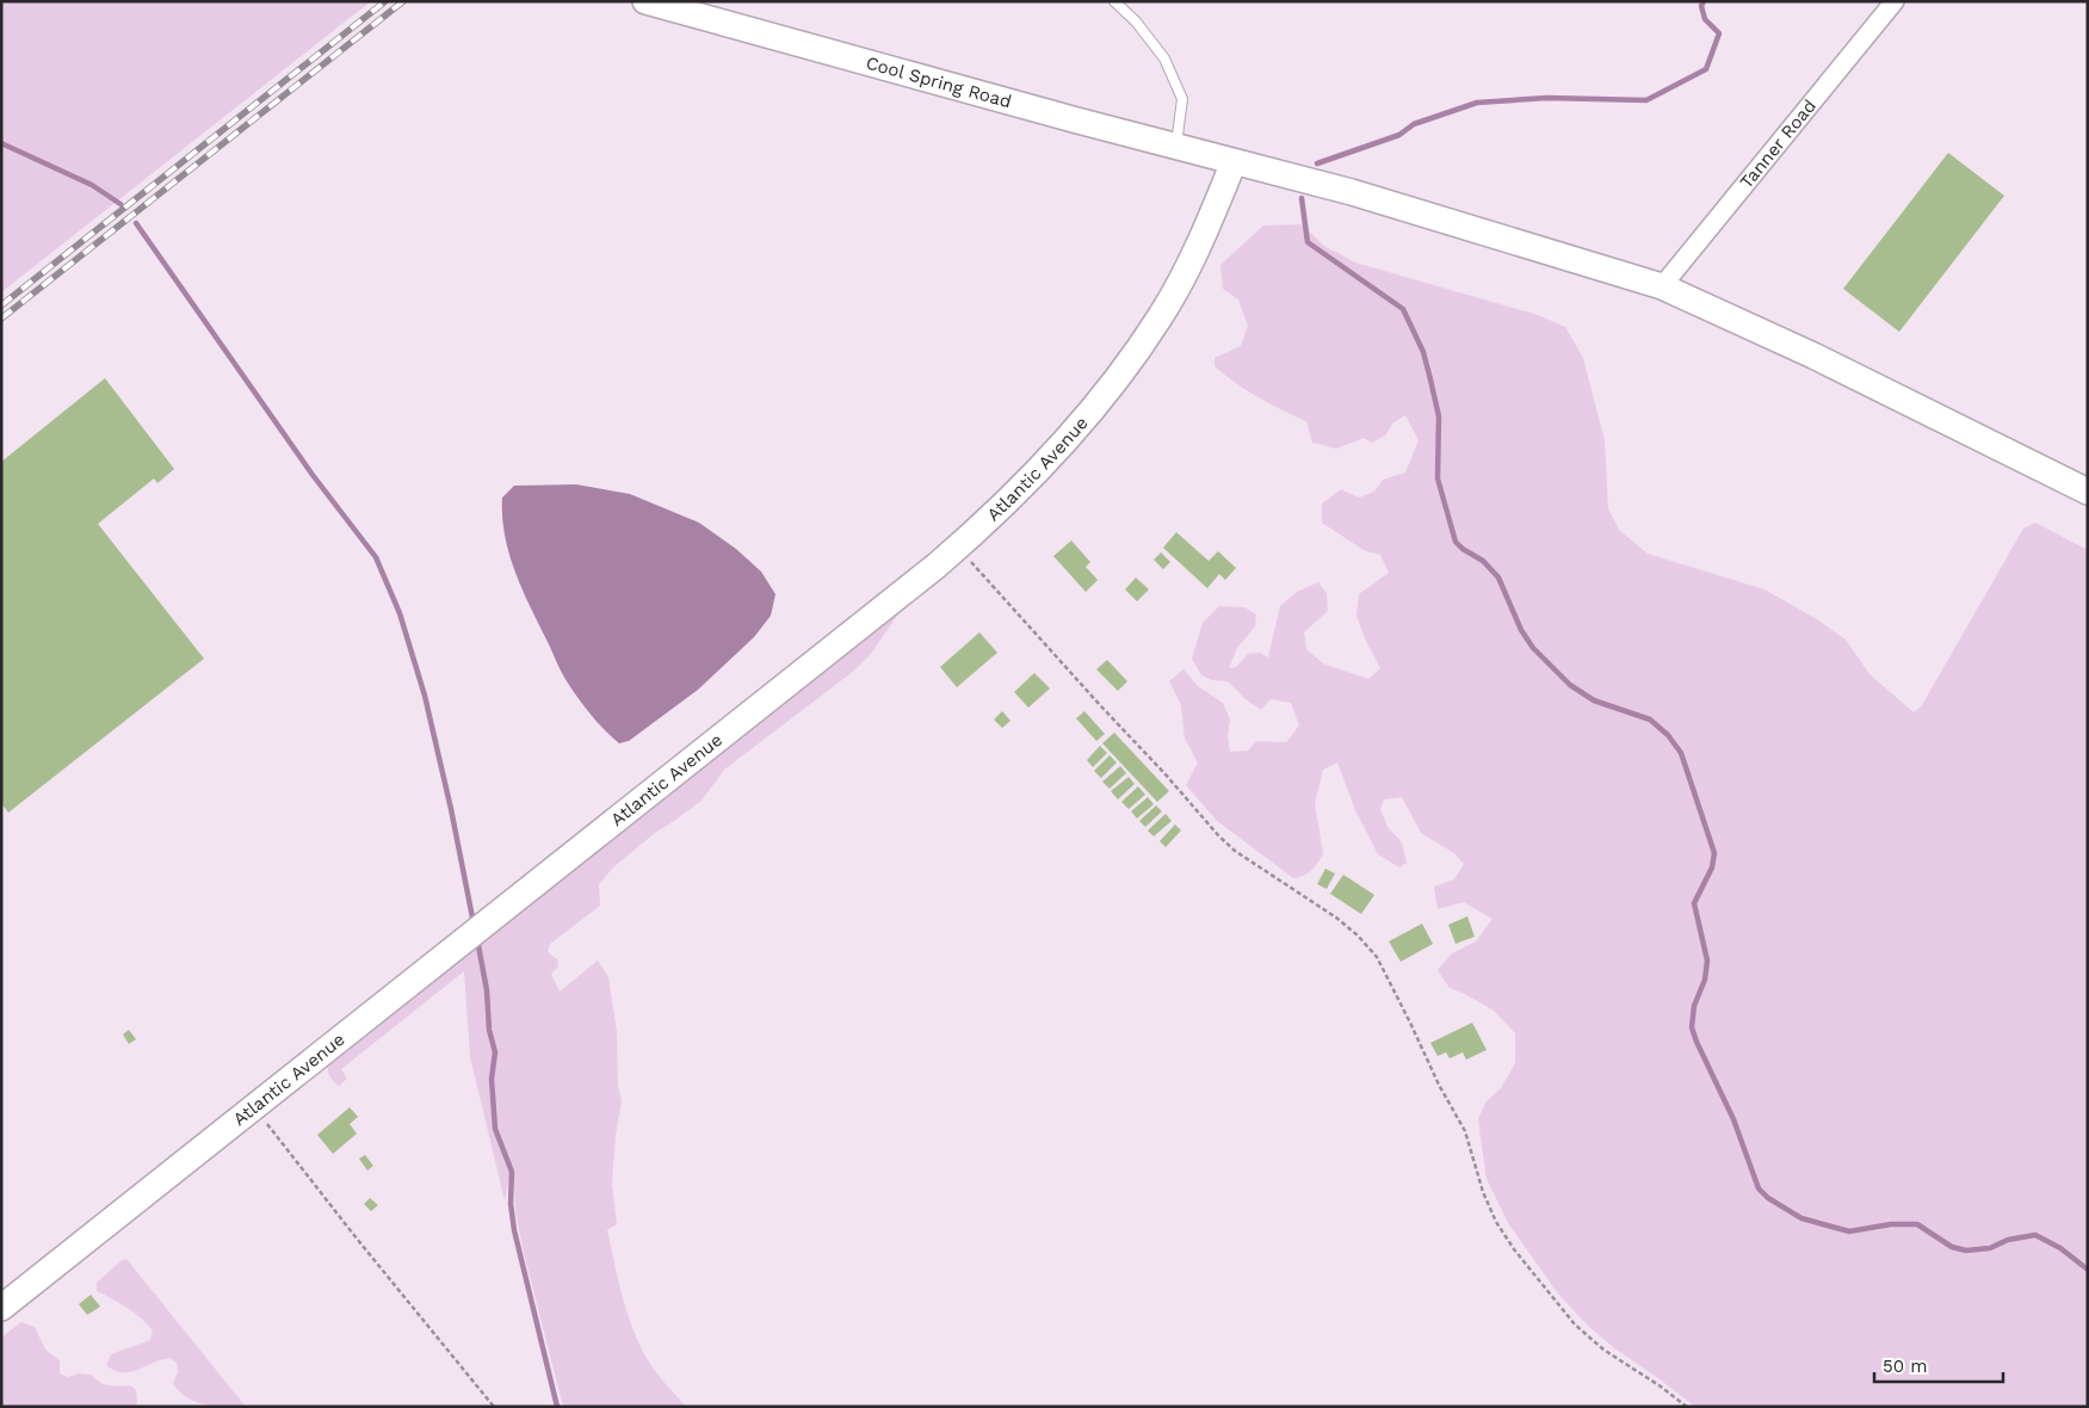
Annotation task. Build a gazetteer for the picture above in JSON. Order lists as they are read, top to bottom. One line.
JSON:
{"streets":{"main road":["Cool Spring Road","Atlantic Avenue"],"street":["Tanner Road"]},"crossings":[["Cool Spring Road","Tanner Road"],["Cool Spring Road","Atlantic Avenue"]],"scale_bar":"50 m"}
